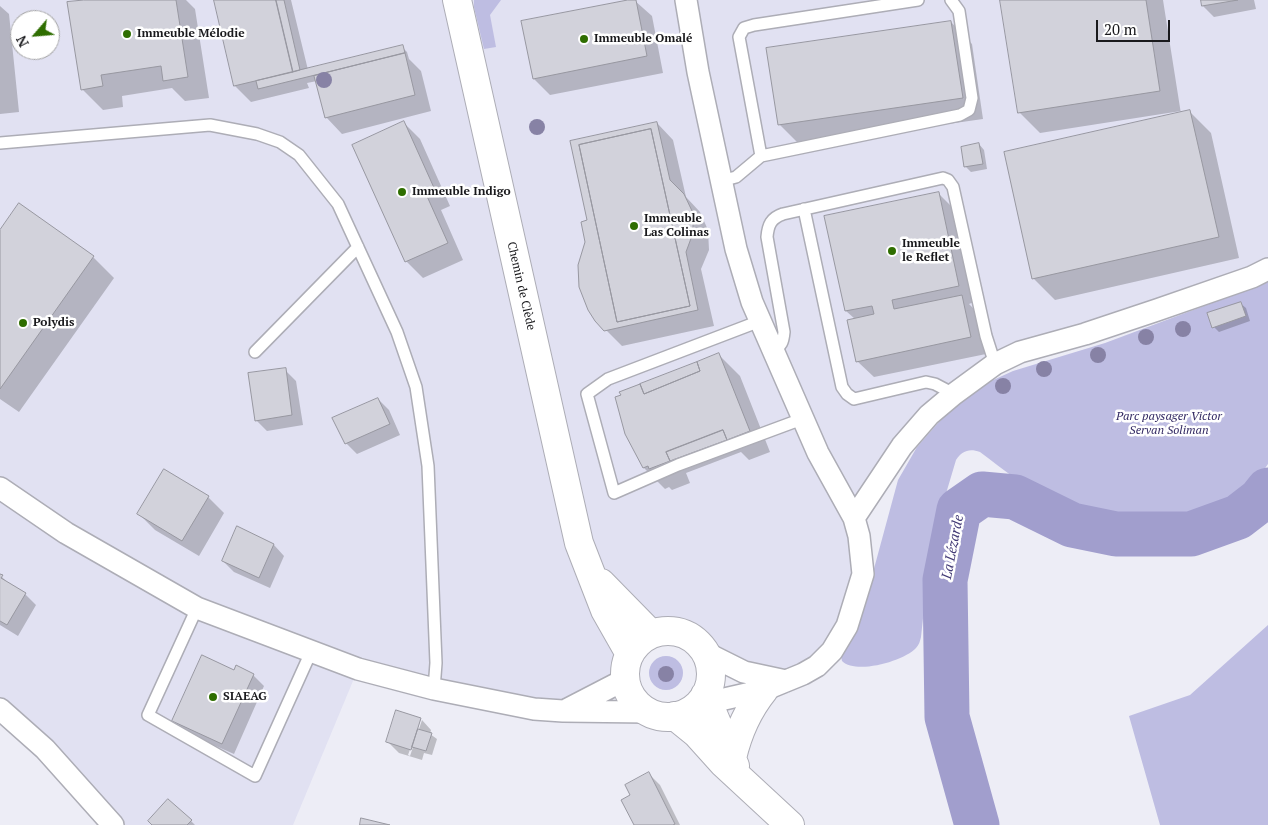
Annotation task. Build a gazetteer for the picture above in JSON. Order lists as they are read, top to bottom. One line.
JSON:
{"streets":{"main road":["Chemin de Clède"]},"water":["La Lézarde"],"parks":["Parc paysager Victor Servan Soliman"],"places":["Immeuble Mélodie","Immeuble Omalé","Immeuble Indigo","Immeuble Las Colinas","Immeuble le Reflet","Polydis","SIAEAG"],"scale_bar":"20 m","north":"bottom left"}
